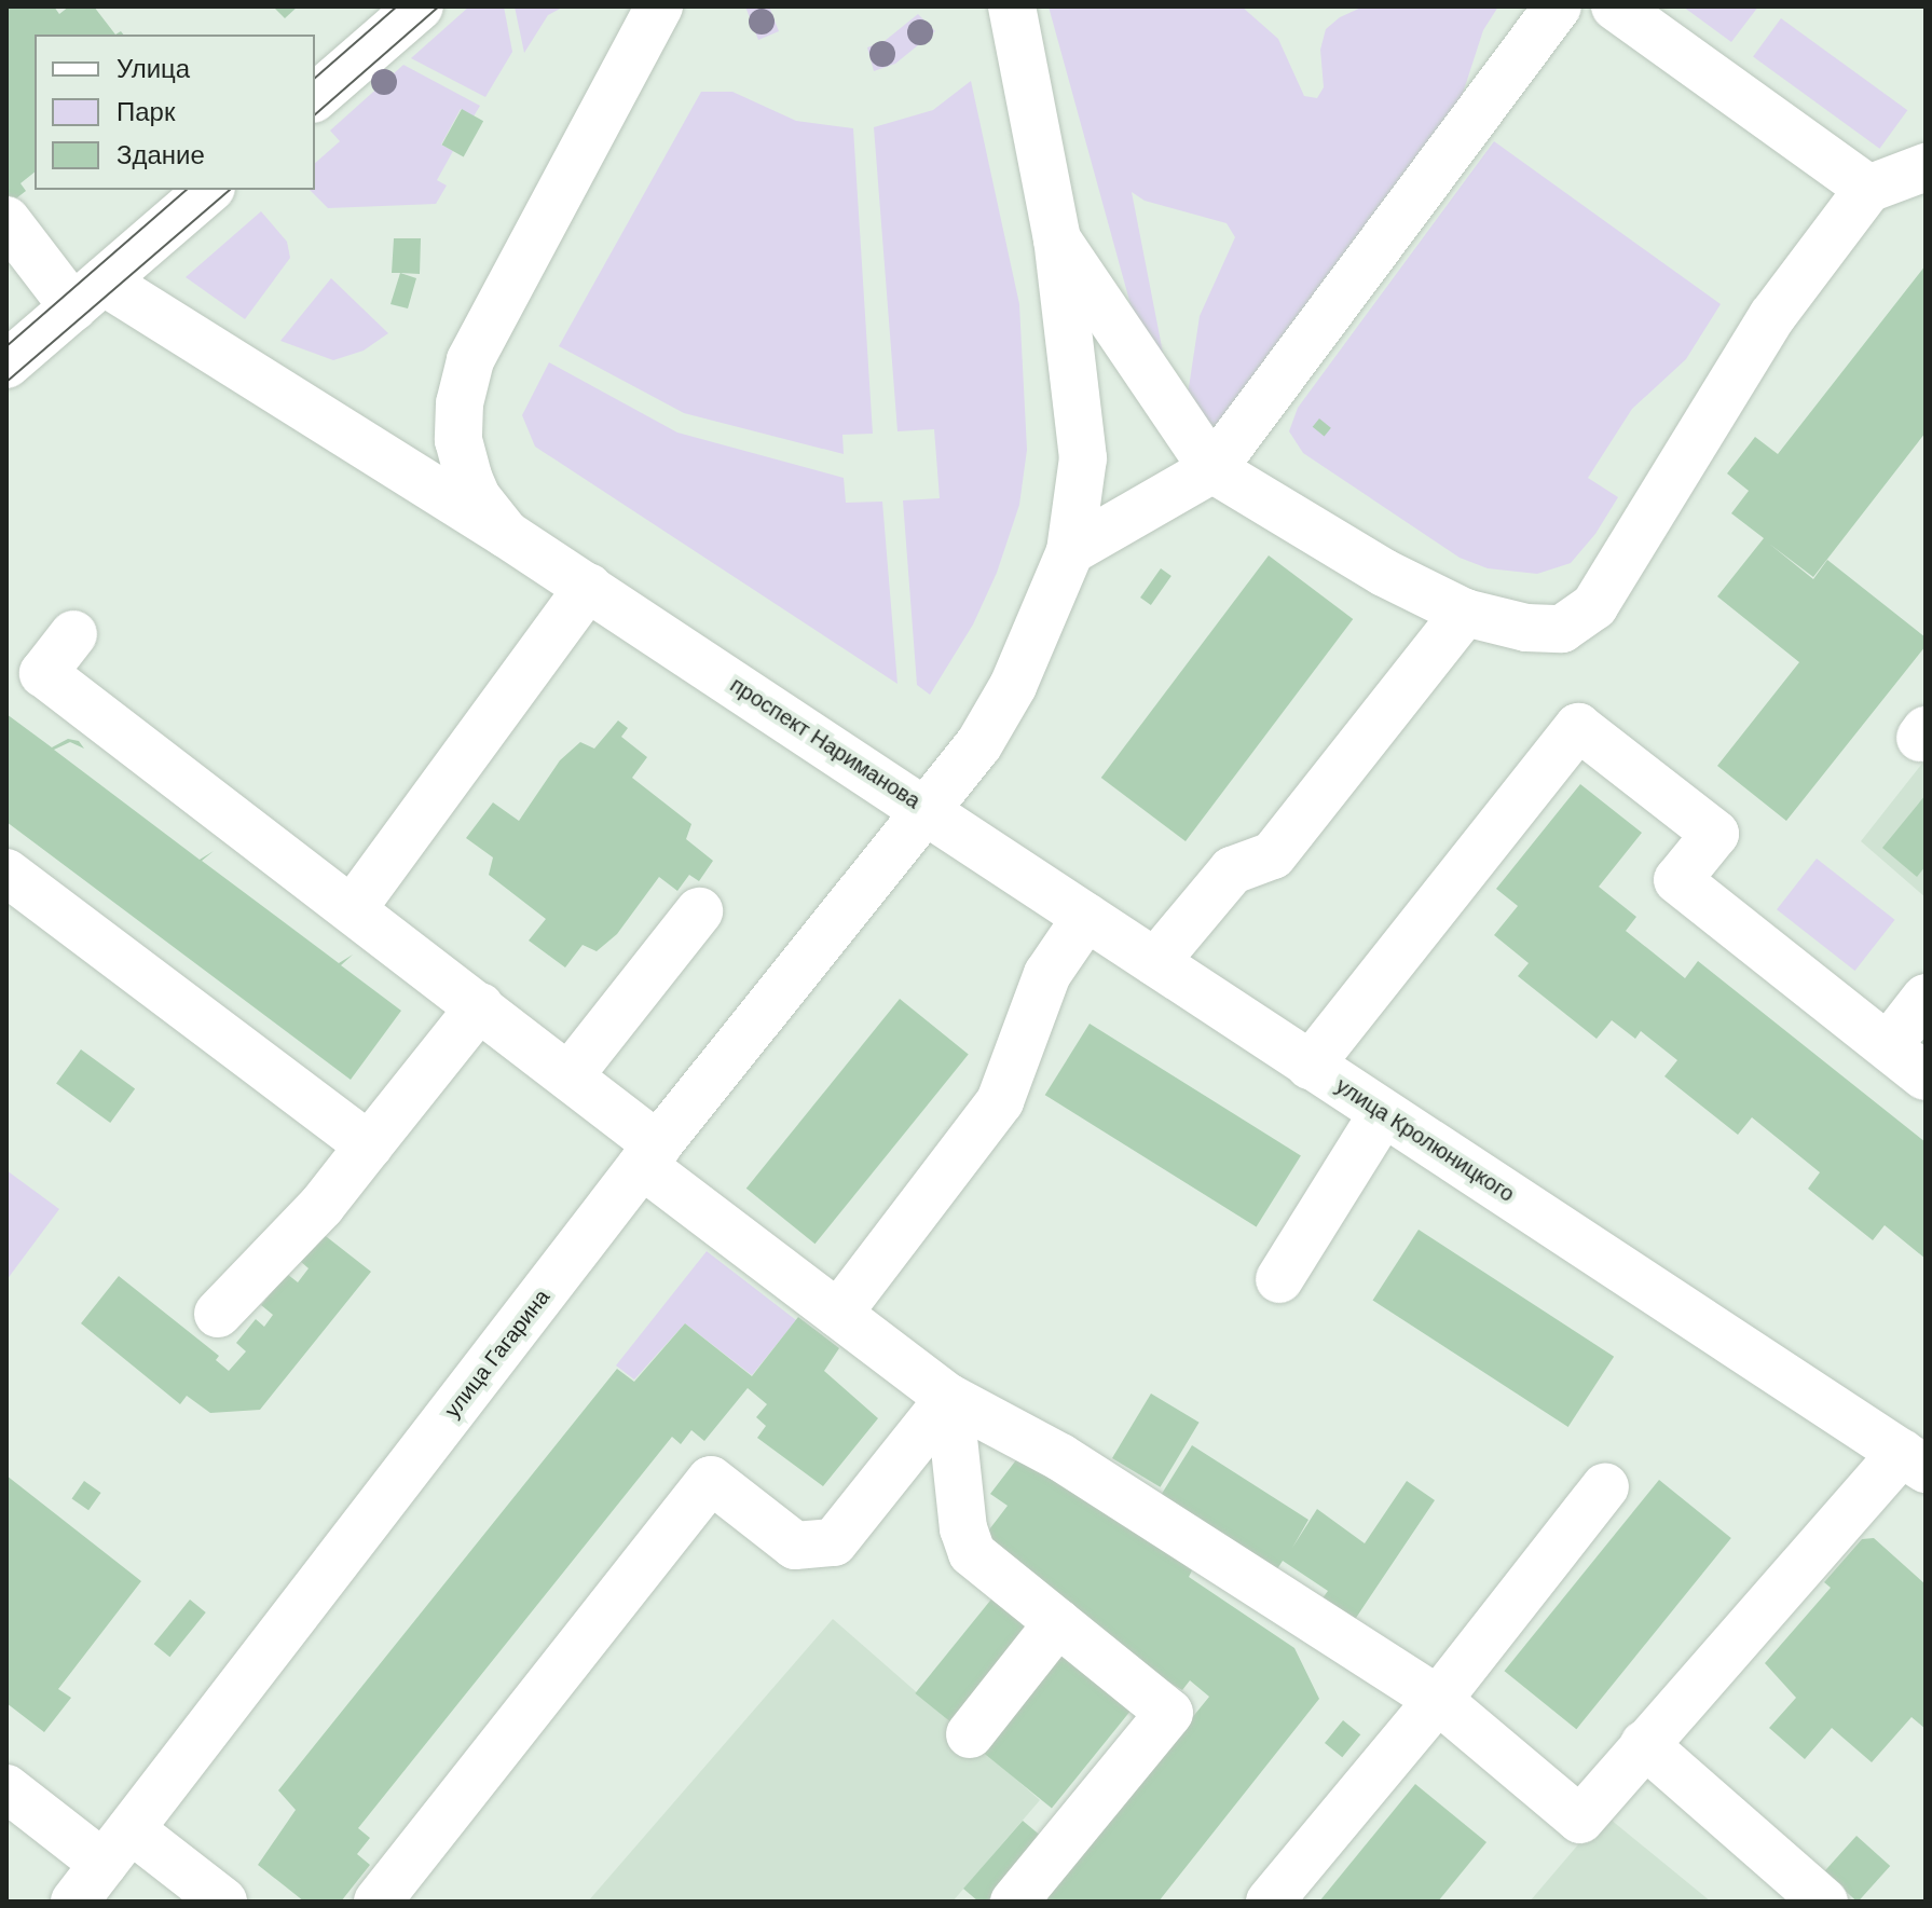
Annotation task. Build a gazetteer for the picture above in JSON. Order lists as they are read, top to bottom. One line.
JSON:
{"streets":{"main road":["проспект Нариманова","улица Кролюницкого","улица Гагарина"]},"crossings":[["проспект Нариманова","улица Кролюницкого"],["проспект Нариманова","улица Гагарина"],["улица Кролюницкого","улица Гагарина"]],"legend":["Улица","Парк","Здание"]}
